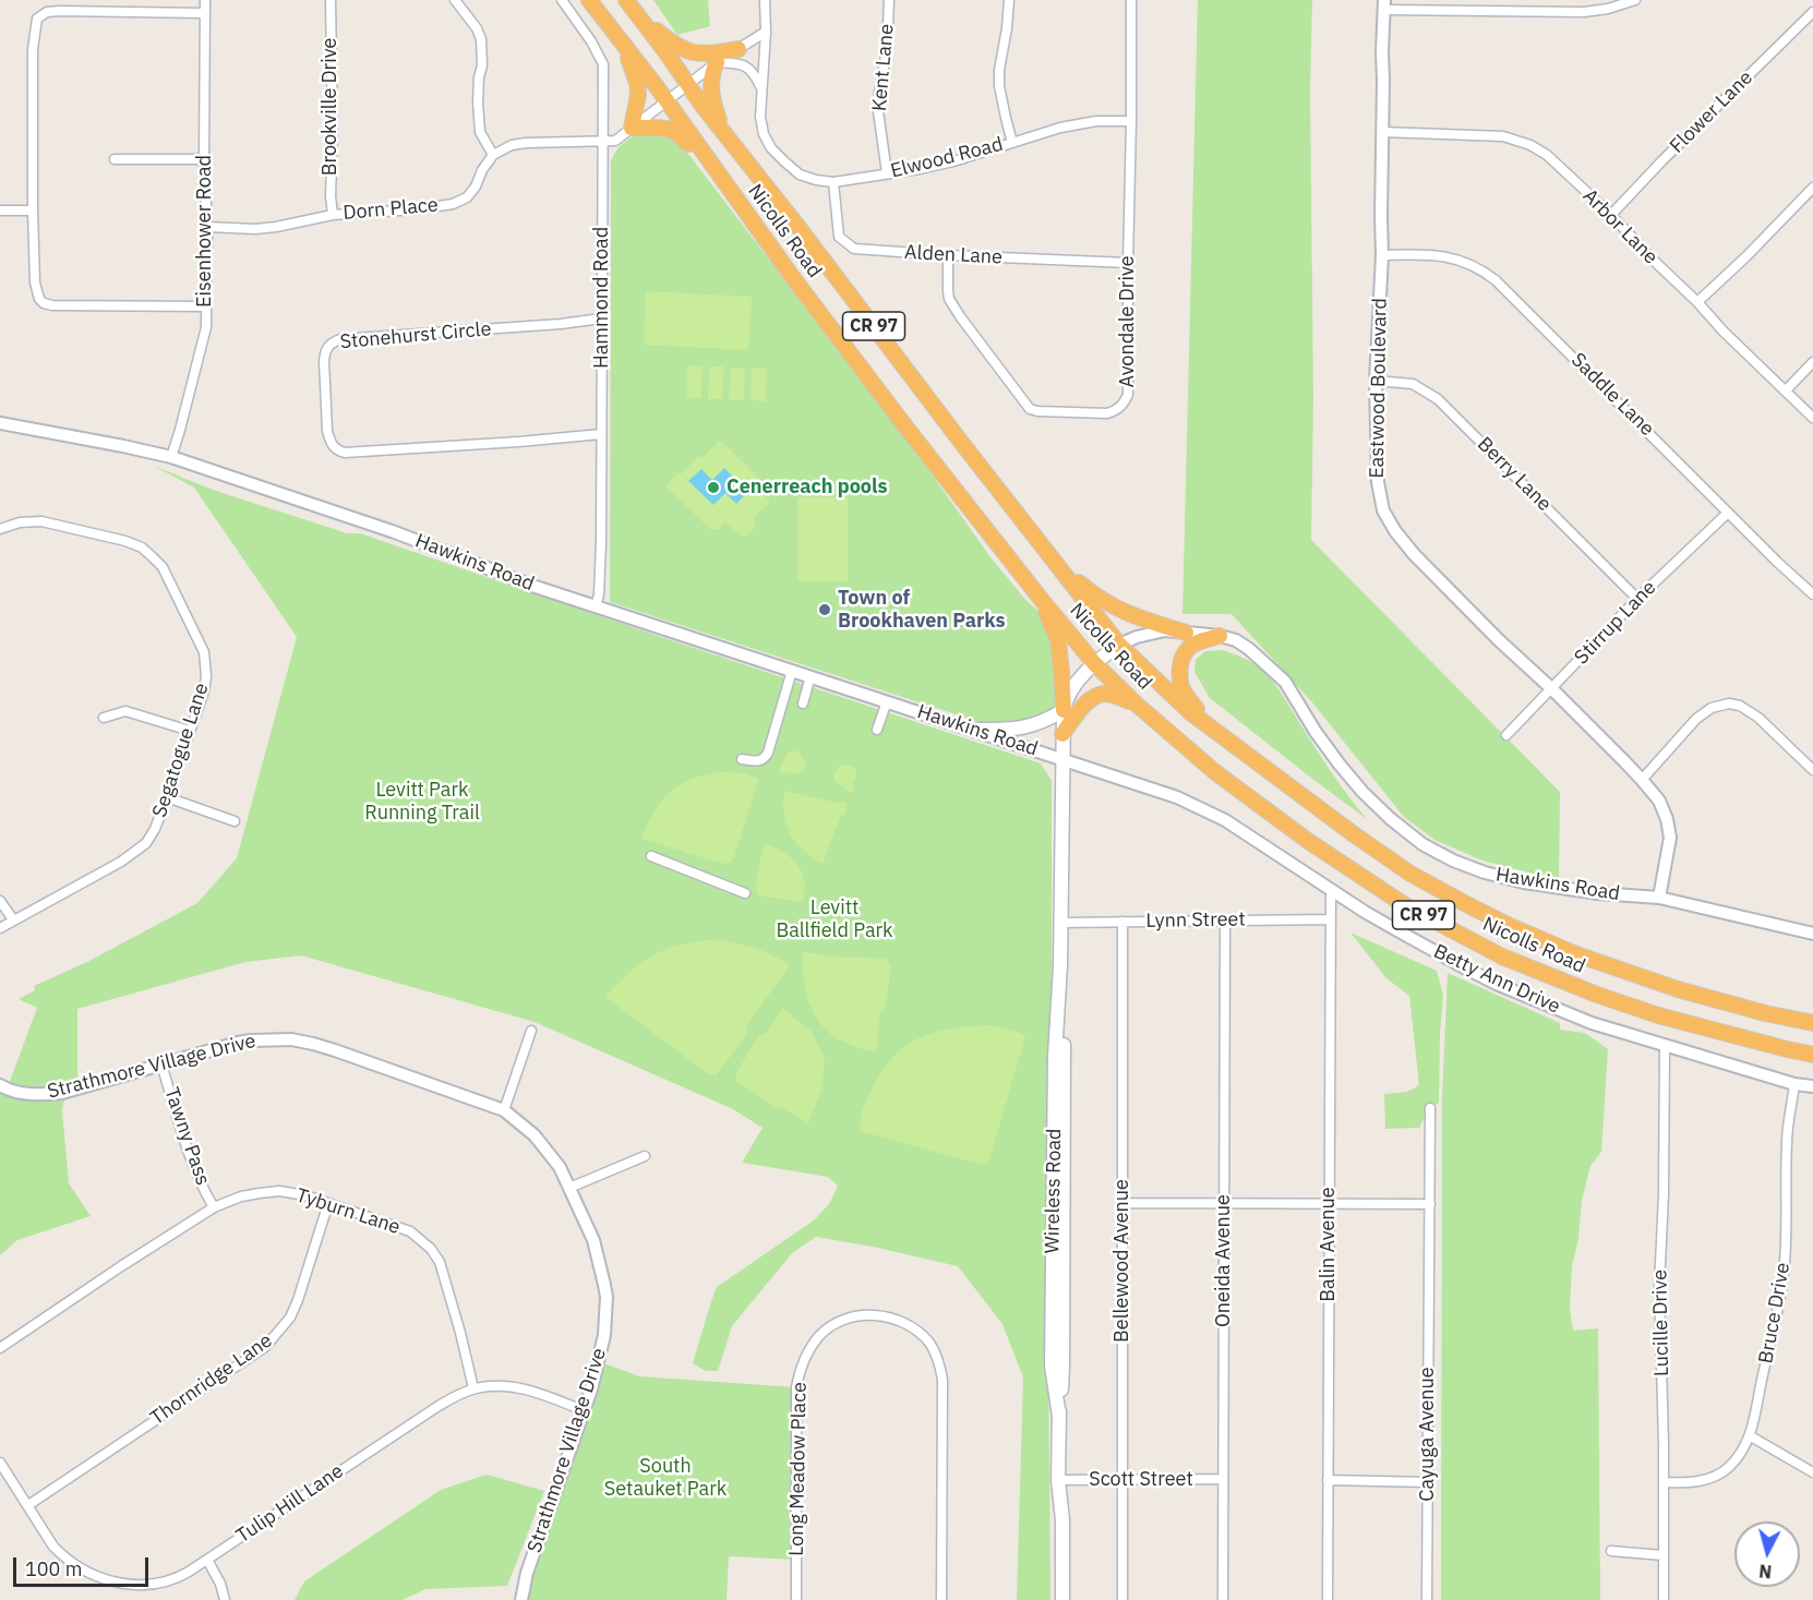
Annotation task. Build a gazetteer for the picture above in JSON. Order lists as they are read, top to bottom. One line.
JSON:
{"streets":{"highway":["Nicolls Road","CR 97"],"main road":["Hawkins Road","Wireless Road"],"street":["Kent Lane","Brookville Drive","Flower Lane","Elwood Road","Dorn Place","Arbor Lane","Eisenhower Road","Alden Lane","Hammond Road","Avondale Drive","Stonehurst Circle","Eastwood Boulevard","Saddle Lane","Berry Lane","Stirrup Lane","Segatogue Lane","Lynn Street","Betty Ann Drive","Strathmore Village Drive","Tawny Pass","Tyburn Lane","Balin Avenue","Bellewood Avenue","Oneida Avenue","Bruce Drive","Lucille Drive","Thornridge Lane","Cayuga Avenue","Long Meadow Place","Scott Street","Tulip Hill Lane"]},"crossings":[["Kent Lane","Elwood Road"],["Brookville Drive","Dorn Place"],["Flower Lane","Arbor Lane"],["Elwood Road","Alden Lane"],["Elwood Road","Avondale Drive"],["Dorn Place","Eisenhower Road"],["Arbor Lane","Eastwood Boulevard"],["Eisenhower Road","Hawkins Road"],["Nicolls Road","Hawkins Road"],["Alden Lane","Avondale Drive"],["Hammond Road","Stonehurst Circle"],["Hammond Road","Hawkins Road"],["Eastwood Boulevard","Saddle Lane"],["Eastwood Boulevard","Berry Lane"],["Eastwood Boulevard","Hawkins Road"],["Eastwood Boulevard","Stirrup Lane"],["Saddle Lane","Stirrup Lane"],["Berry Lane","Stirrup Lane"],["Hawkins Road","Betty Ann Drive"],["Hawkins Road","Wireless Road"],["Lynn Street","Wireless Road"],["Lynn Street","Balin Avenue"],["Lynn Street","Bellewood Avenue"],["Lynn Street","Oneida Avenue"],["Betty Ann Drive","Wireless Road"],["Betty Ann Drive","Balin Avenue"],["Betty Ann Drive","Bruce Drive"],["Betty Ann Drive","Lucille Drive"],["Strathmore Village Drive","Tawny Pass"],["Strathmore Village Drive","Tulip Hill Lane"],["Tawny Pass","Tyburn Lane"],["Wireless Road","Scott Street"],["Tyburn Lane","Thornridge Lane"],["Tyburn Lane","Tulip Hill Lane"],["Bellewood Avenue","Scott Street"],["Oneida Avenue","Scott Street"],["Bruce Drive","Lucille Drive"],["Thornridge Lane","Tulip Hill Lane"]],"parks":["Levitt Park Running Trail","Levitt Ballfield Park","South Setauket Park"],"places":["Cenerreach pools","Town of Brookhaven Parks"],"scale_bar":"100 m","north":"bottom"}
